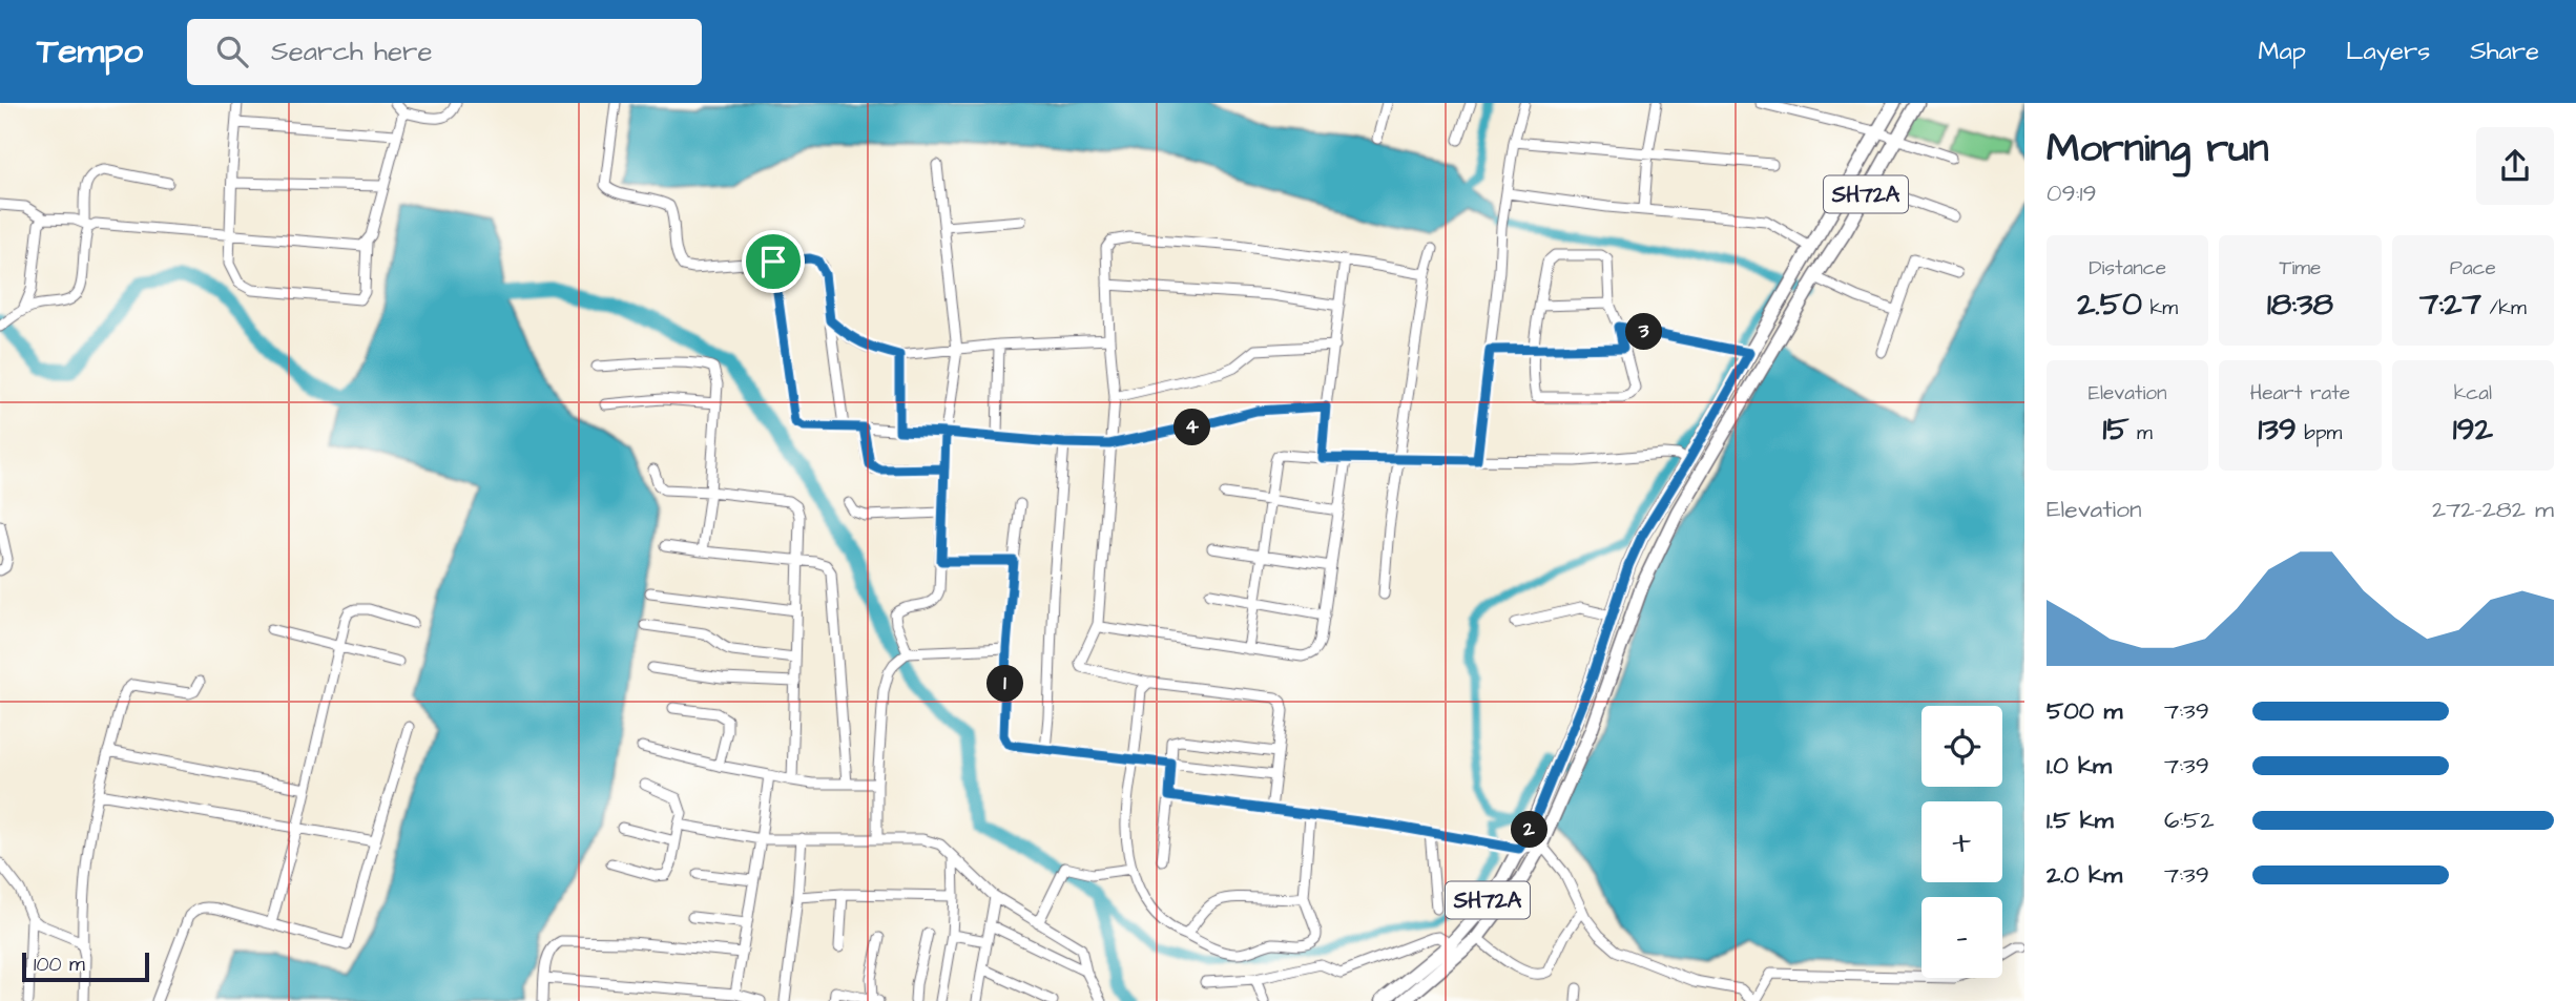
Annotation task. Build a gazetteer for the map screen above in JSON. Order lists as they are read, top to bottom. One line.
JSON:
{"streets":{"main road":["SH72A"]},"scale_bar":"100 m","page":{"header":"Tempo","search":"Search here","nav":["Map","Layers","Share"],"heading":["Morning run","09:19"],"stats":[["Distance","2.50 km"],["Time","18:38"],["Pace","7:27 /km"],["Elevation","15 m"],["Heart rate","139 bpm"],["kcal","192"]],"pins":["3","4","1","2"],"chart":["Elevation","272–282 m"],"list":[{"name":"500 m","note":"7:39"},{"name":"1.0 km","note":"7:39"},{"name":"1.5 km","note":"6:52"},{"name":"2.0 km","note":"7:39"}],"map_buttons":["+","−"],"scale":"100 m"}}
